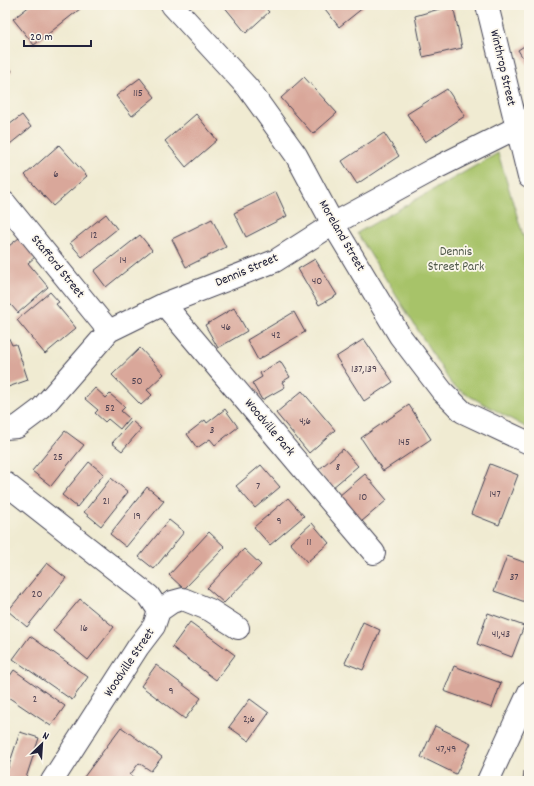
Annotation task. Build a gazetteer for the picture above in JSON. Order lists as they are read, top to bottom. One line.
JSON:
{"streets":{"street":["Winthrop Street","Moreland Street","Stafford Street","Dennis Street","Woodville Park","Woodville Street"]},"crossings":[["Winthrop Street","Dennis Street"],["Moreland Street","Dennis Street"],["Stafford Street","Dennis Street"],["Dennis Street","Woodville Park"]],"parks":["Dennis Street Park"],"house_numbers":["115","6","12","14","40","46","42","137,139","50","52","4;6","3","145","25","8","7","147","10","21","19","9","11","37","20","16","41,43","9","2","2;6","47,49"],"scale_bar":"20 m","north":"top right"}
